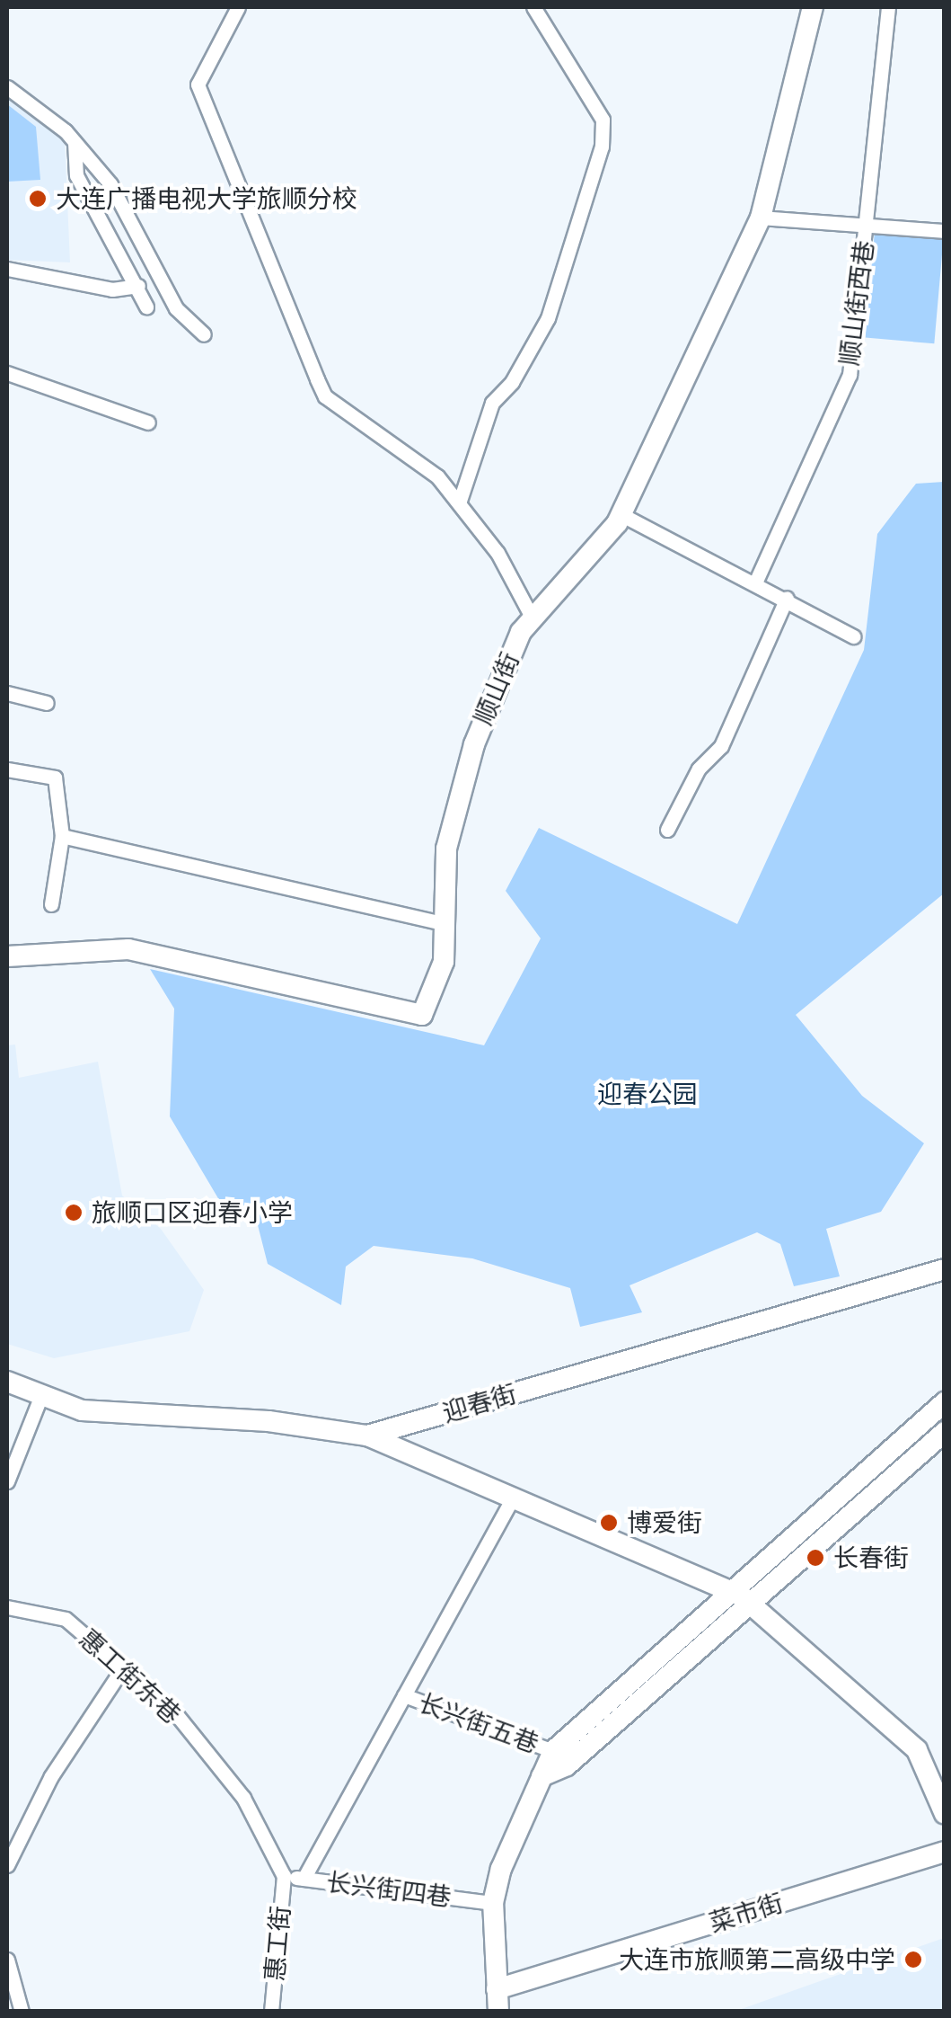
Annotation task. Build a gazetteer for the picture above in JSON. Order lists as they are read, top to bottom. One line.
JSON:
{"streets":{"street":["顺山街西巷","顺山街","迎春街","惠工街东巷","长兴街五巷","长兴街四巷","菜市街","惠工街"]},"crossings":[["惠工街东巷","长兴街四巷"],["惠工街东巷","惠工街"],["长兴街四巷","惠工街"]],"parks":["迎春公园"],"places":["大连广播电视大学旅顺分校","旅顺口区迎春小学","博爱街","长春街","大连市旅顺第二高级中学"]}
